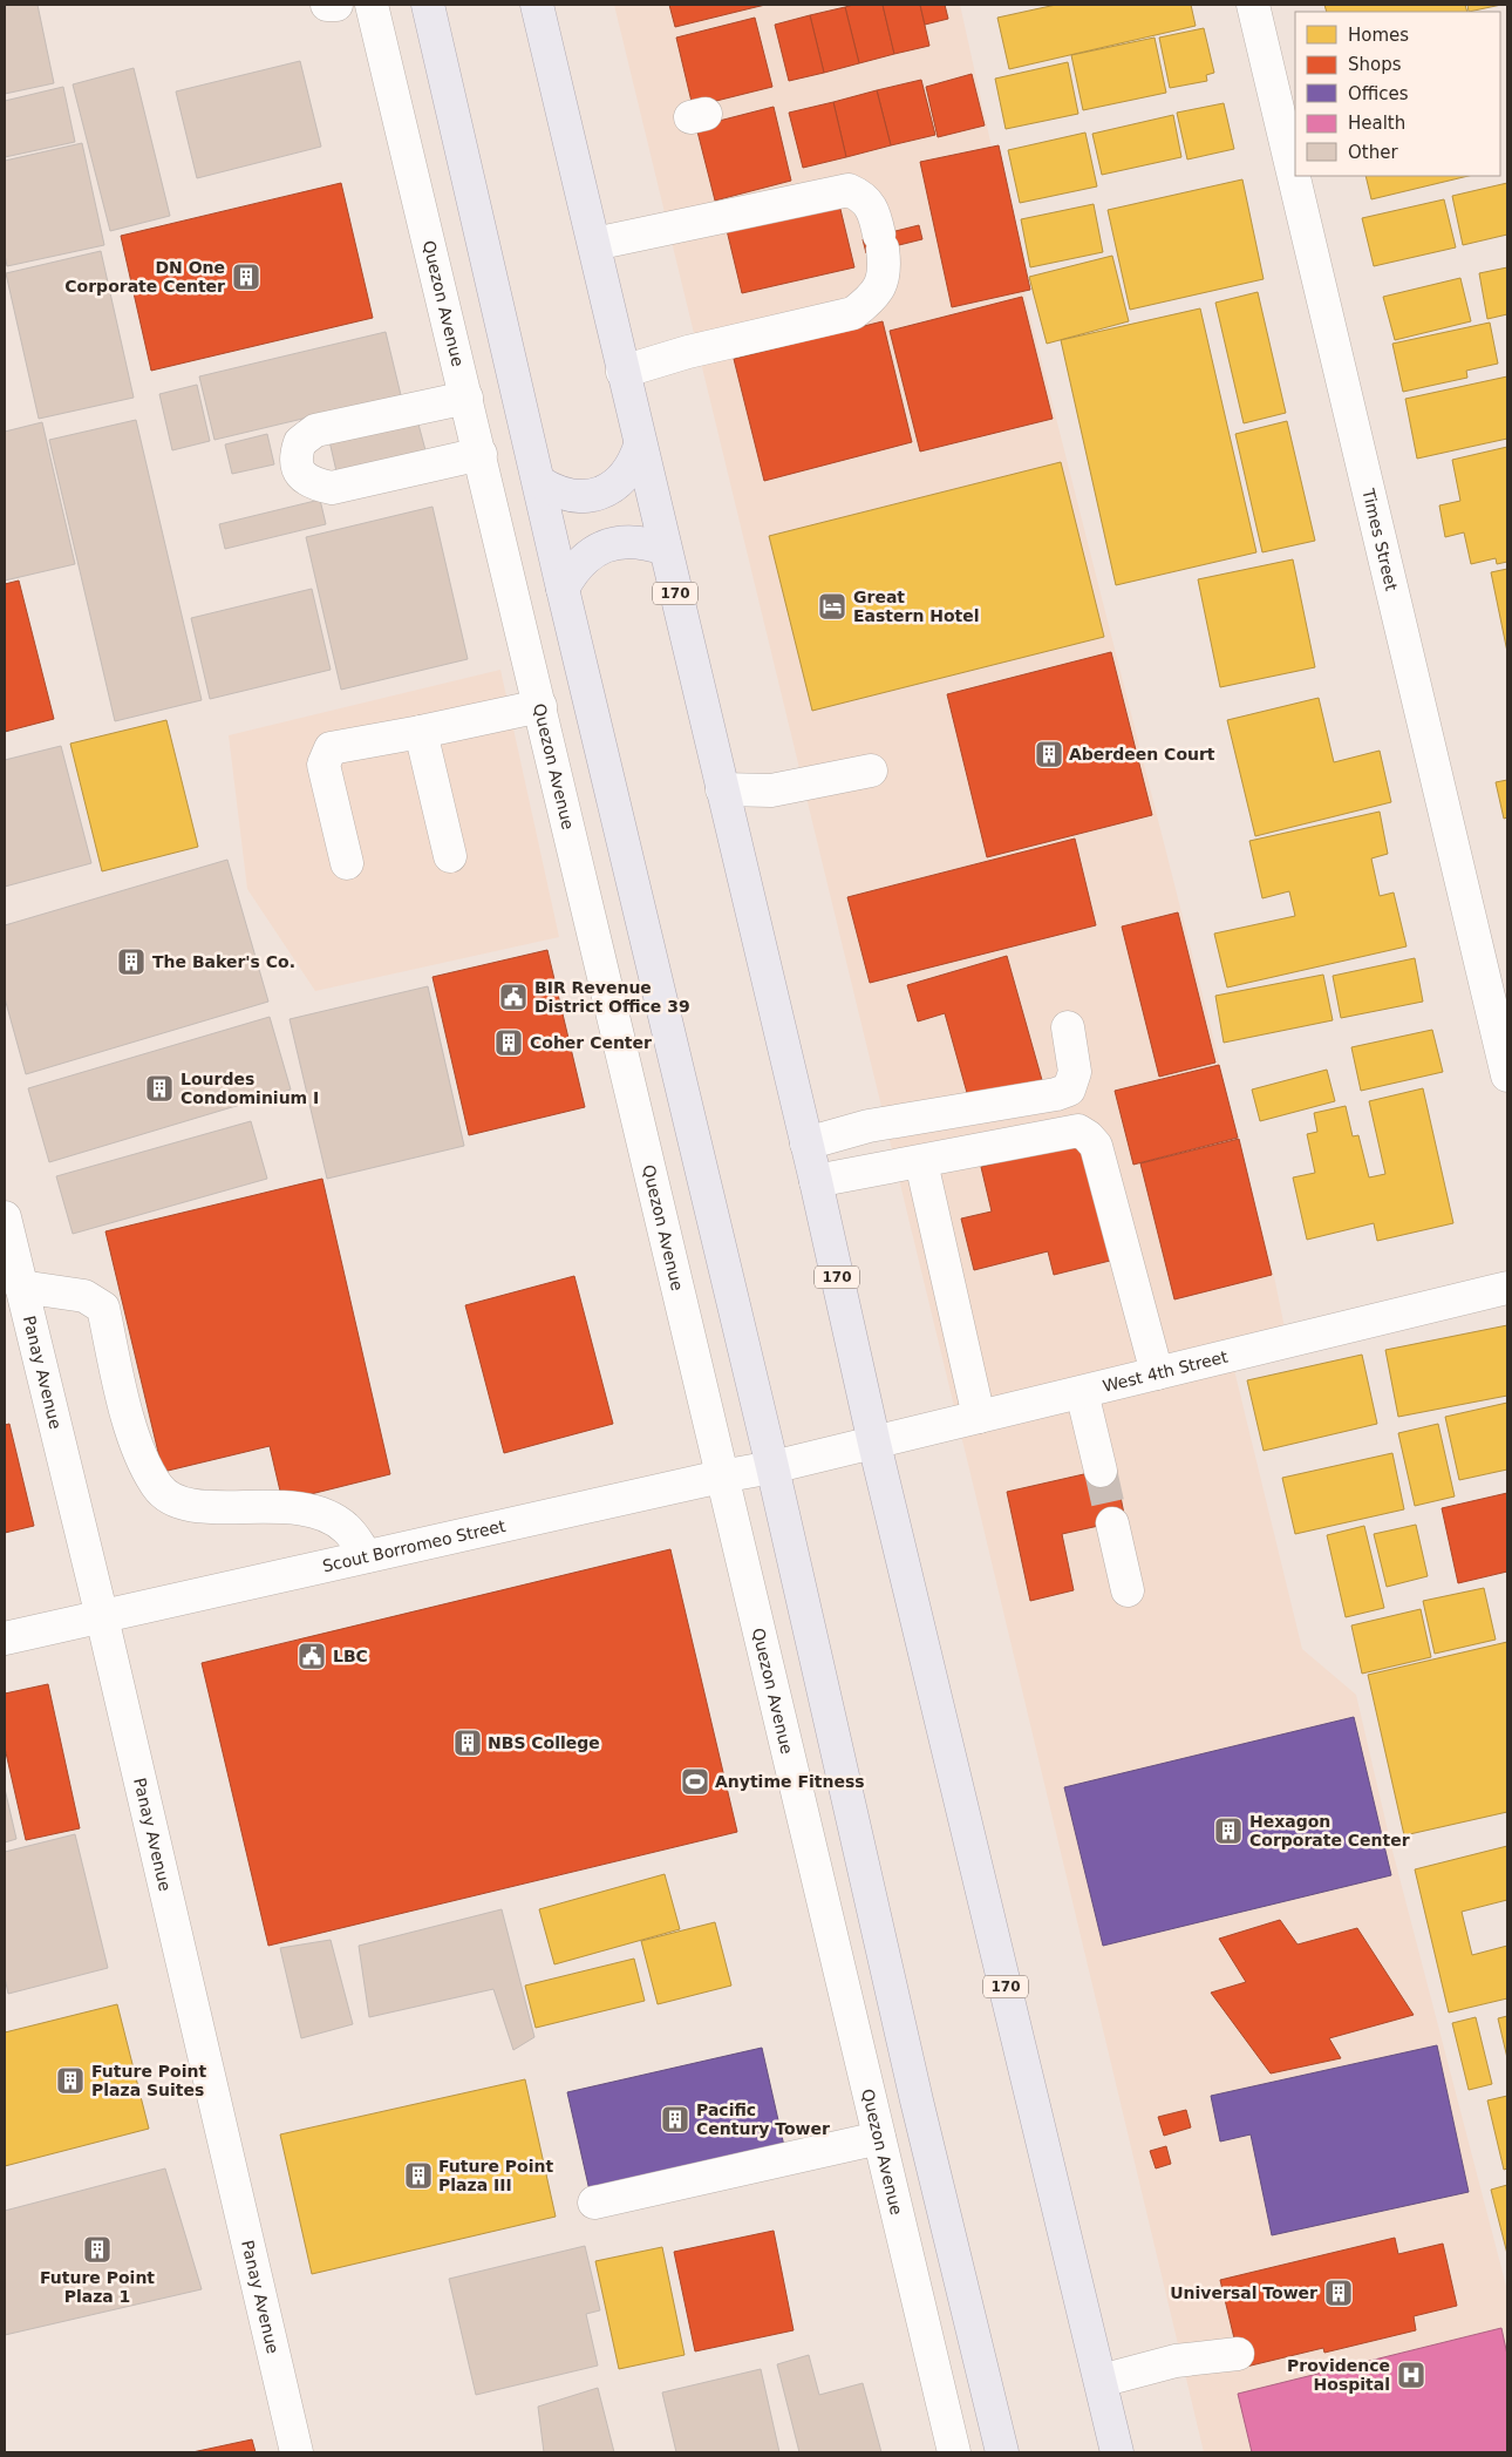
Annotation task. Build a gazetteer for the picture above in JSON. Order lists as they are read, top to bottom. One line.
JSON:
{"streets":{"main road":["170"],"street":["Quezon Avenue","Times Street","West 4th Street","Panay Avenue","Scout Borromeo Street"]},"crossings":[["Quezon Avenue","Scout Borromeo Street"],["170","West 4th Street"],["West 4th Street","Scout Borromeo Street"],["Panay Avenue","Scout Borromeo Street"]],"places":{"building":["DN One Corporate Center","Aberdeen Court","The Baker's Co.","Coher Center","Lourdes Condominium I","NBS College","Hexagon Corporate Center","Future Point Plaza Suites","Pacific Century Tower","Future Point Plaza III","Future Point Plaza 1","Universal Tower"],"hotel":["Great Eastern Hotel"],"public building":["BIR Revenue District Office 39","LBC"],"sports":["Anytime Fitness"],"hospital":["Providence Hospital"]},"legend":["Homes","Shops","Offices","Health","Other"]}
